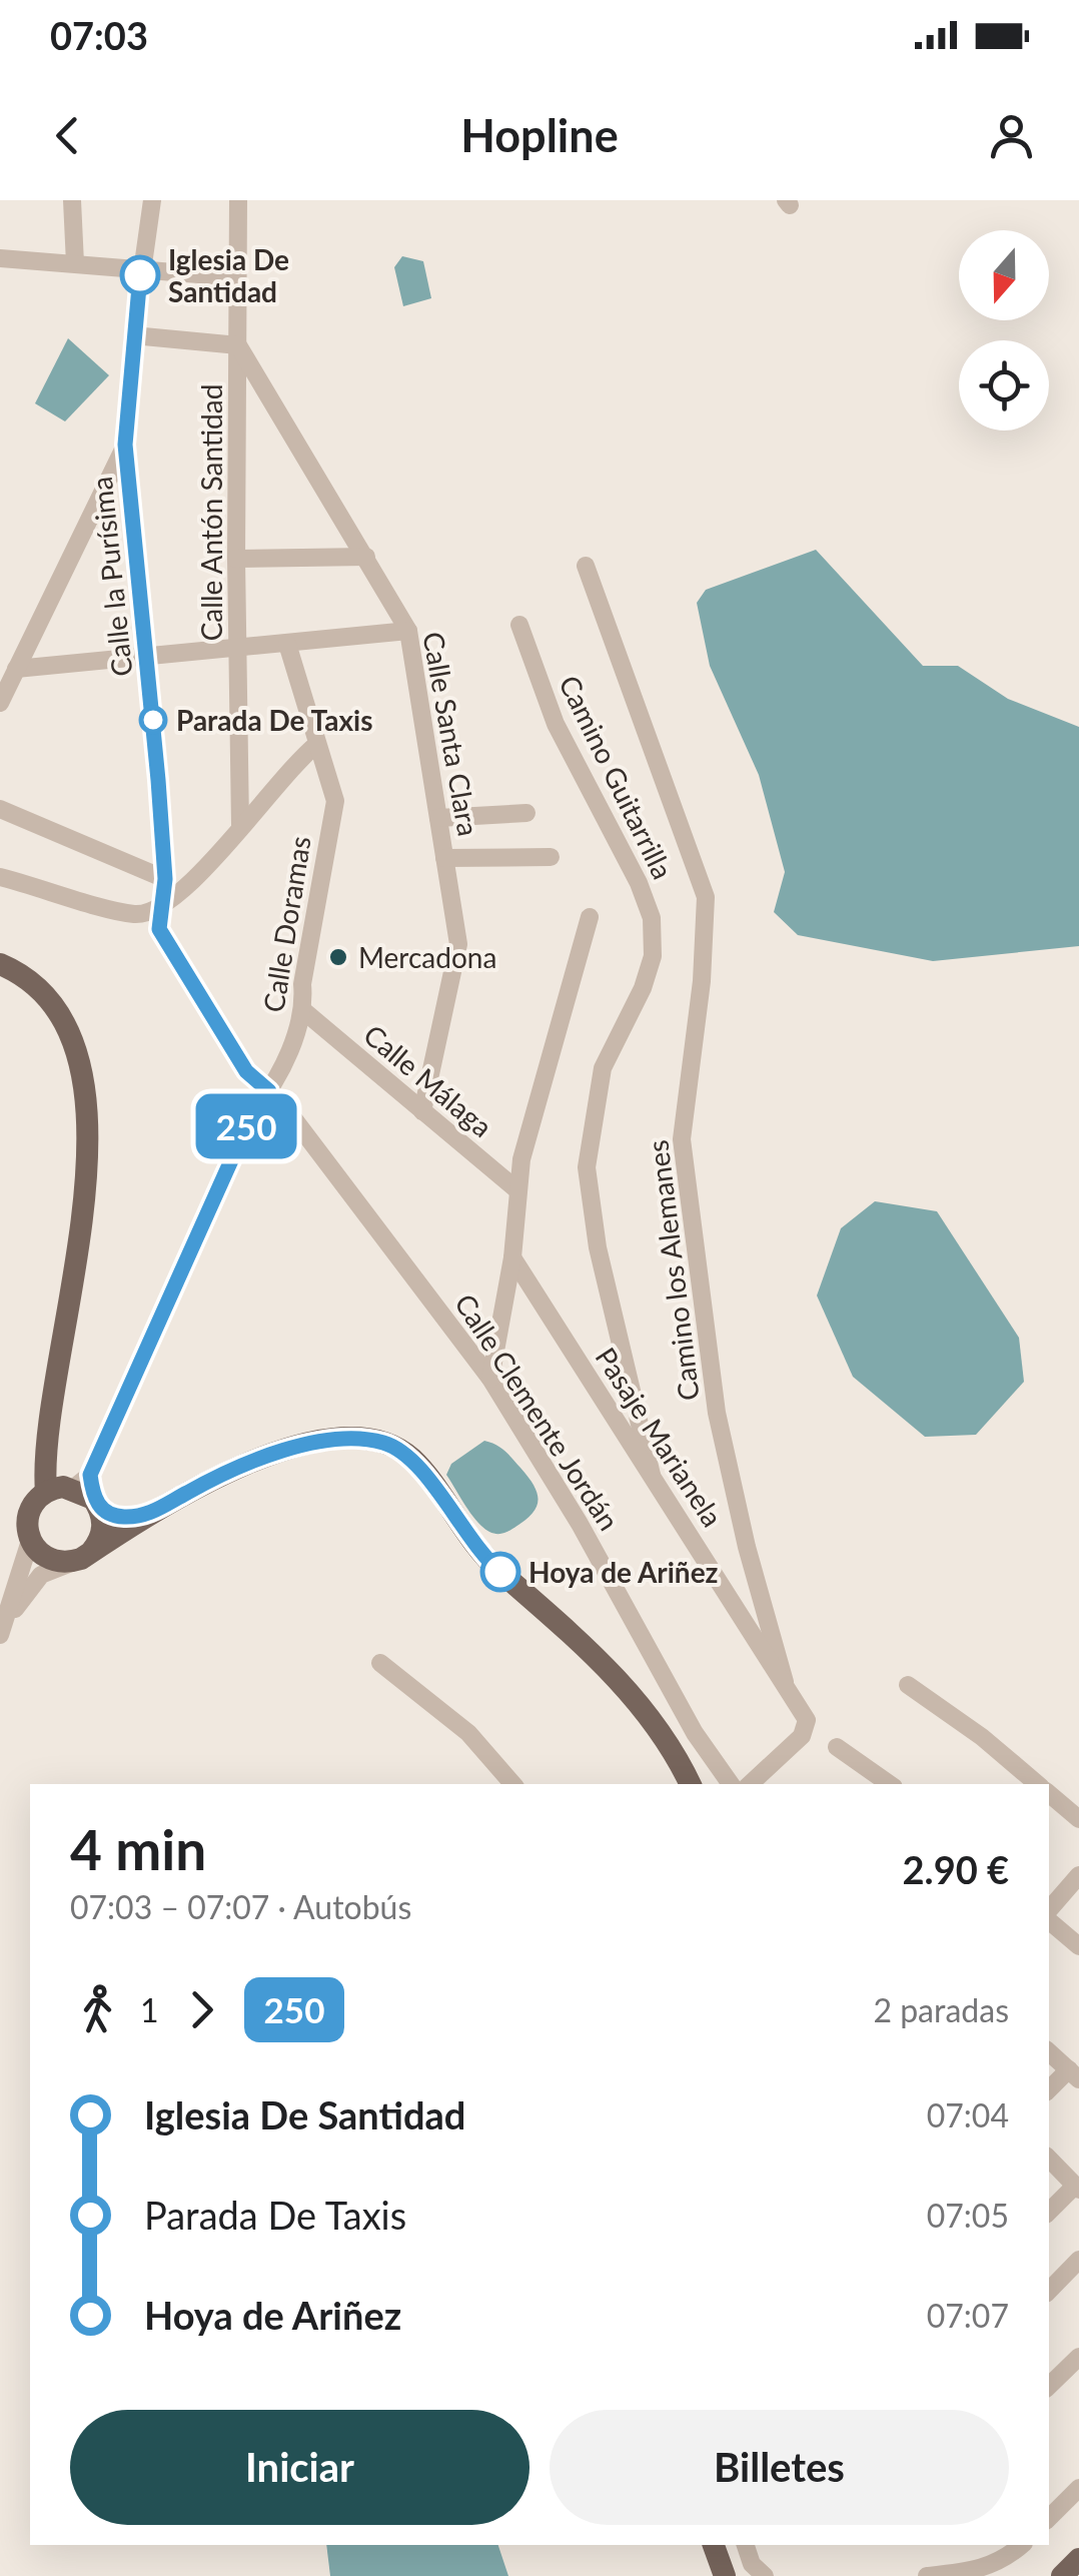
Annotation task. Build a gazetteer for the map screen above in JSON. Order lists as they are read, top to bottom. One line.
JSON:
{"streets":{"street":["Calle Antón Santidad","Calle la Purísima","Calle Santa Clara","Camino Guitarrilla","Calle Doramas","Calle Málaga","Camino los Alemanes","Calle Clemente Jordán","Pasaje Marianela"]},"crossings":[["Calle Antón Santidad","Calle Santa Clara"],["Calle Santa Clara","Calle Málaga"],["Camino Guitarrilla","Pasaje Marianela"],["Calle Doramas","Calle Málaga"],["Calle Doramas","Calle Clemente Jordán"],["Camino los Alemanes","Pasaje Marianela"]],"places":["Iglesia De Santidad","Parada De Taxis","Mercadona","Hoya de Ariñez"],"lines":["bus line 250"],"north":"bottom","page":{"status":"07:03","header":"Hopline","on_map":"250","heading":["4 min","07:03 – 07:07 · Autobús","2.90 €"],"legs":["1","250","2 paradas"],"list":[{"name":"Iglesia De Santidad","value":"07:04"},{"name":"Parada De Taxis","value":"07:05"},{"name":"Hoya de Ariñez","value":"07:07"}],"buttons":["Iniciar","Billetes"]}}
